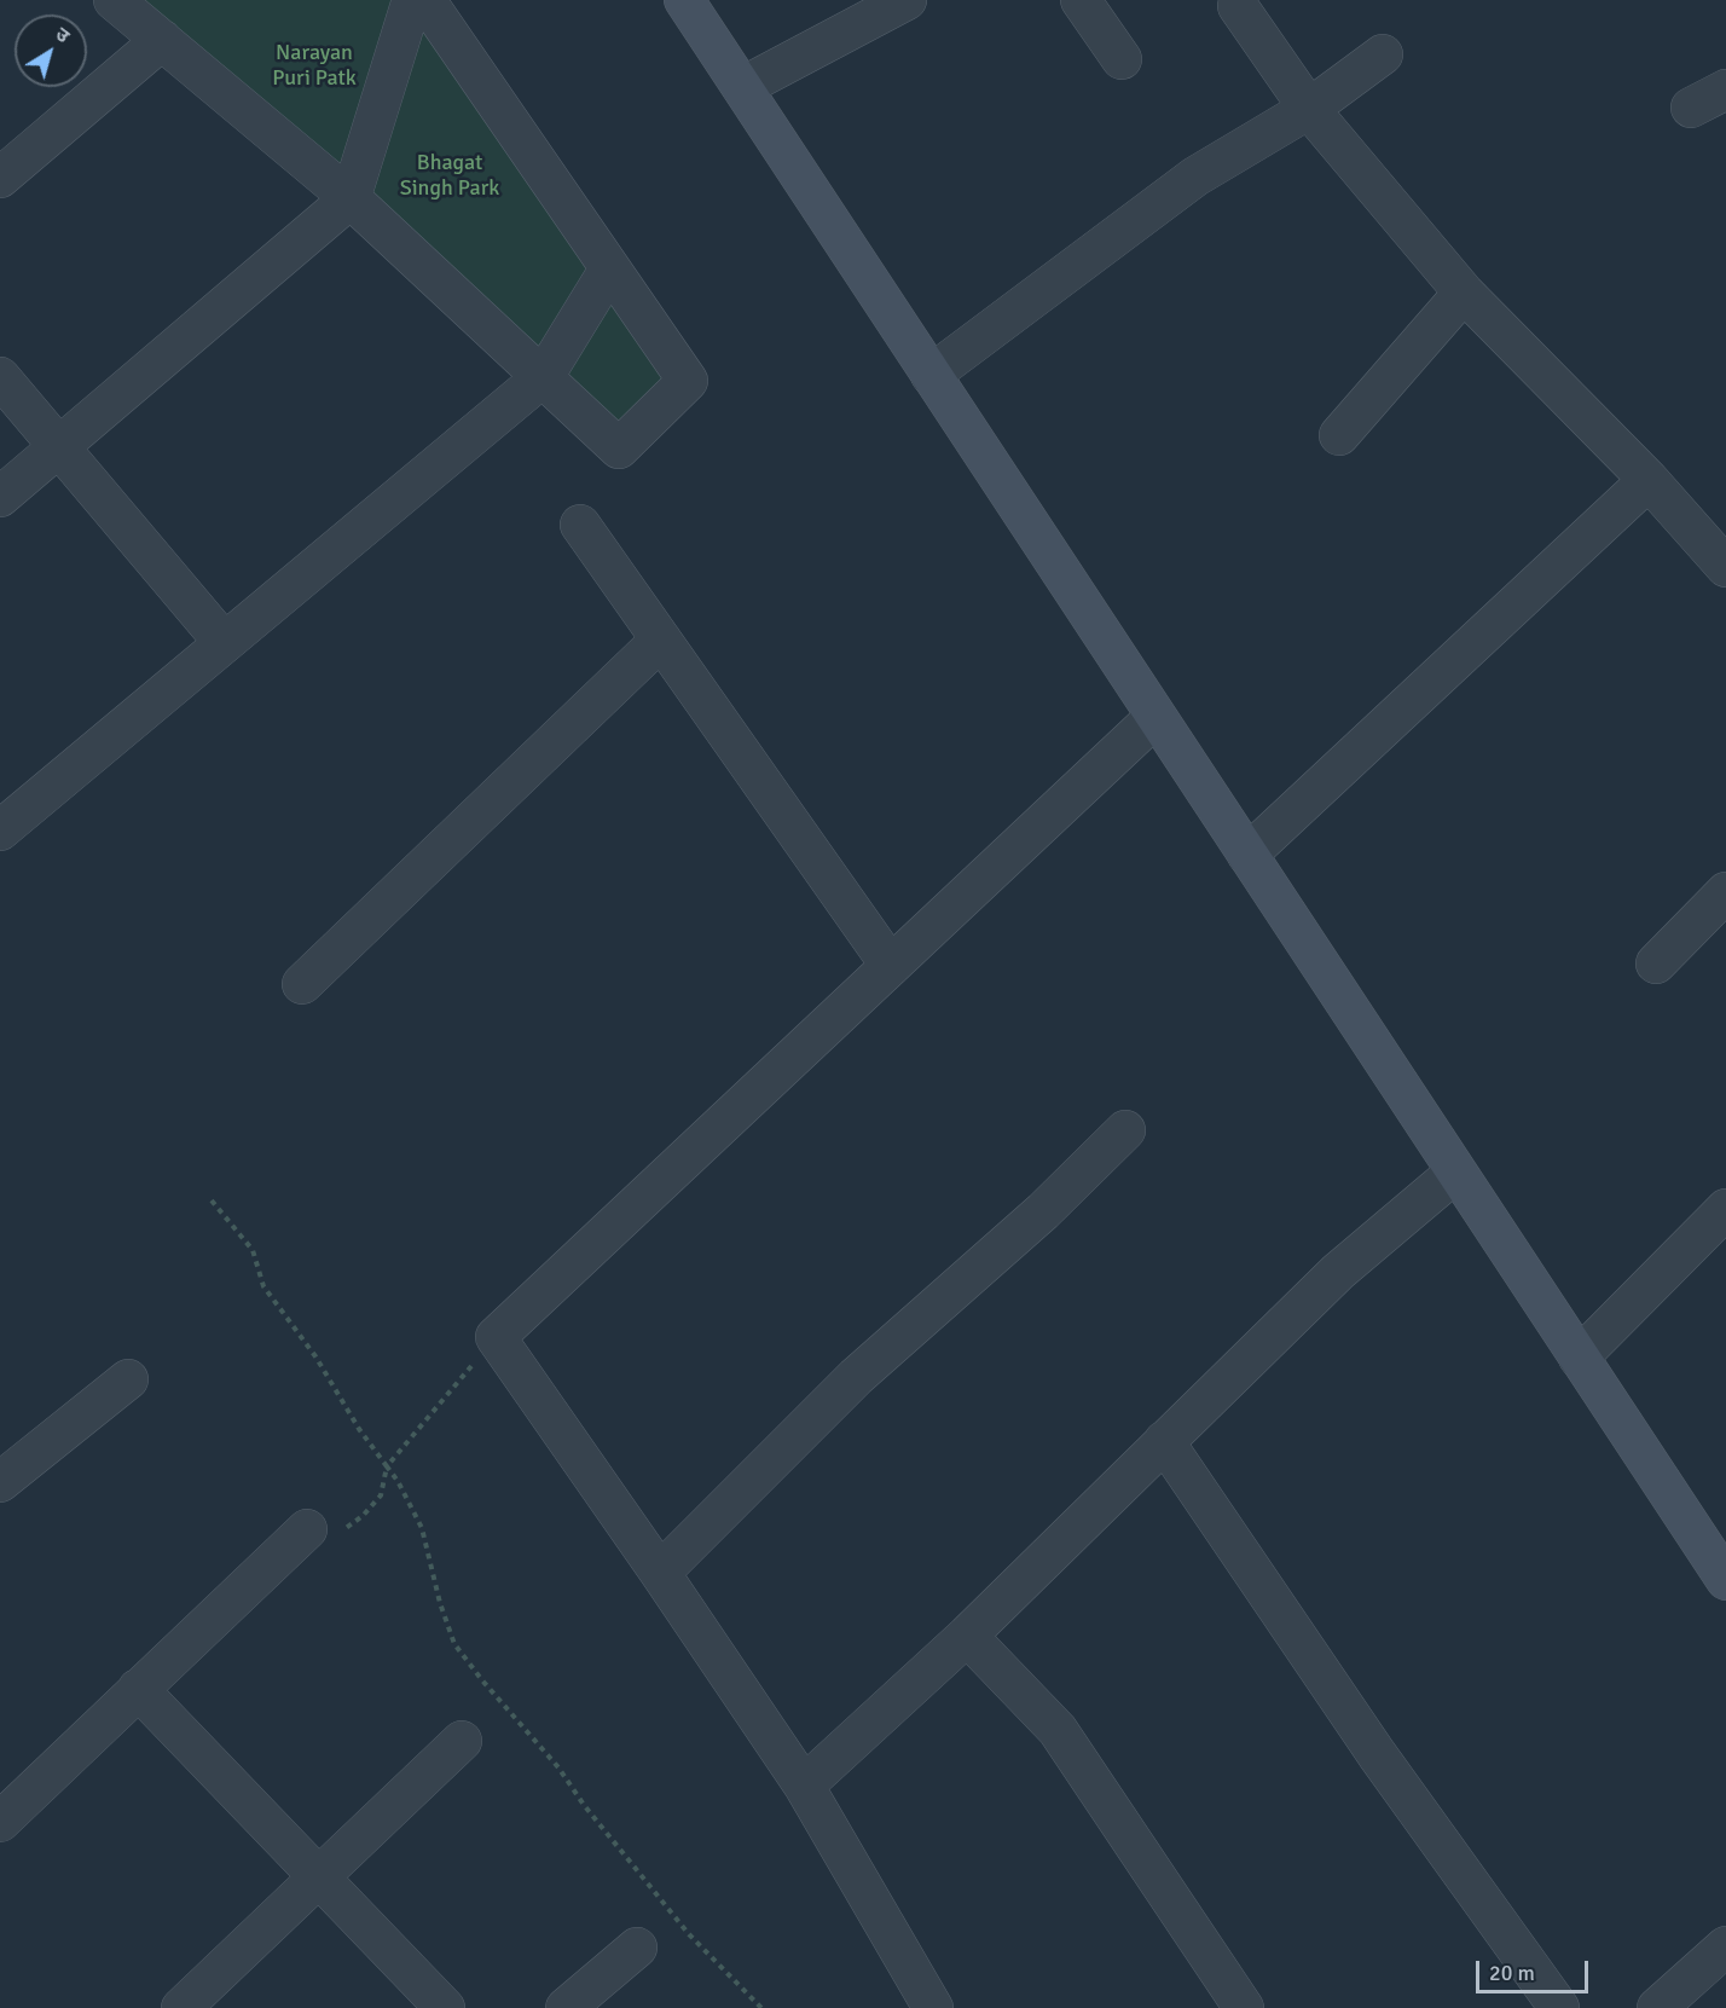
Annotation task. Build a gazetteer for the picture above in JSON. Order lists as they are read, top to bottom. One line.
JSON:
{"parks":["Narayan Puri Patk","Bhagat Singh Park"],"scale_bar":"20 m","north":"top right"}
